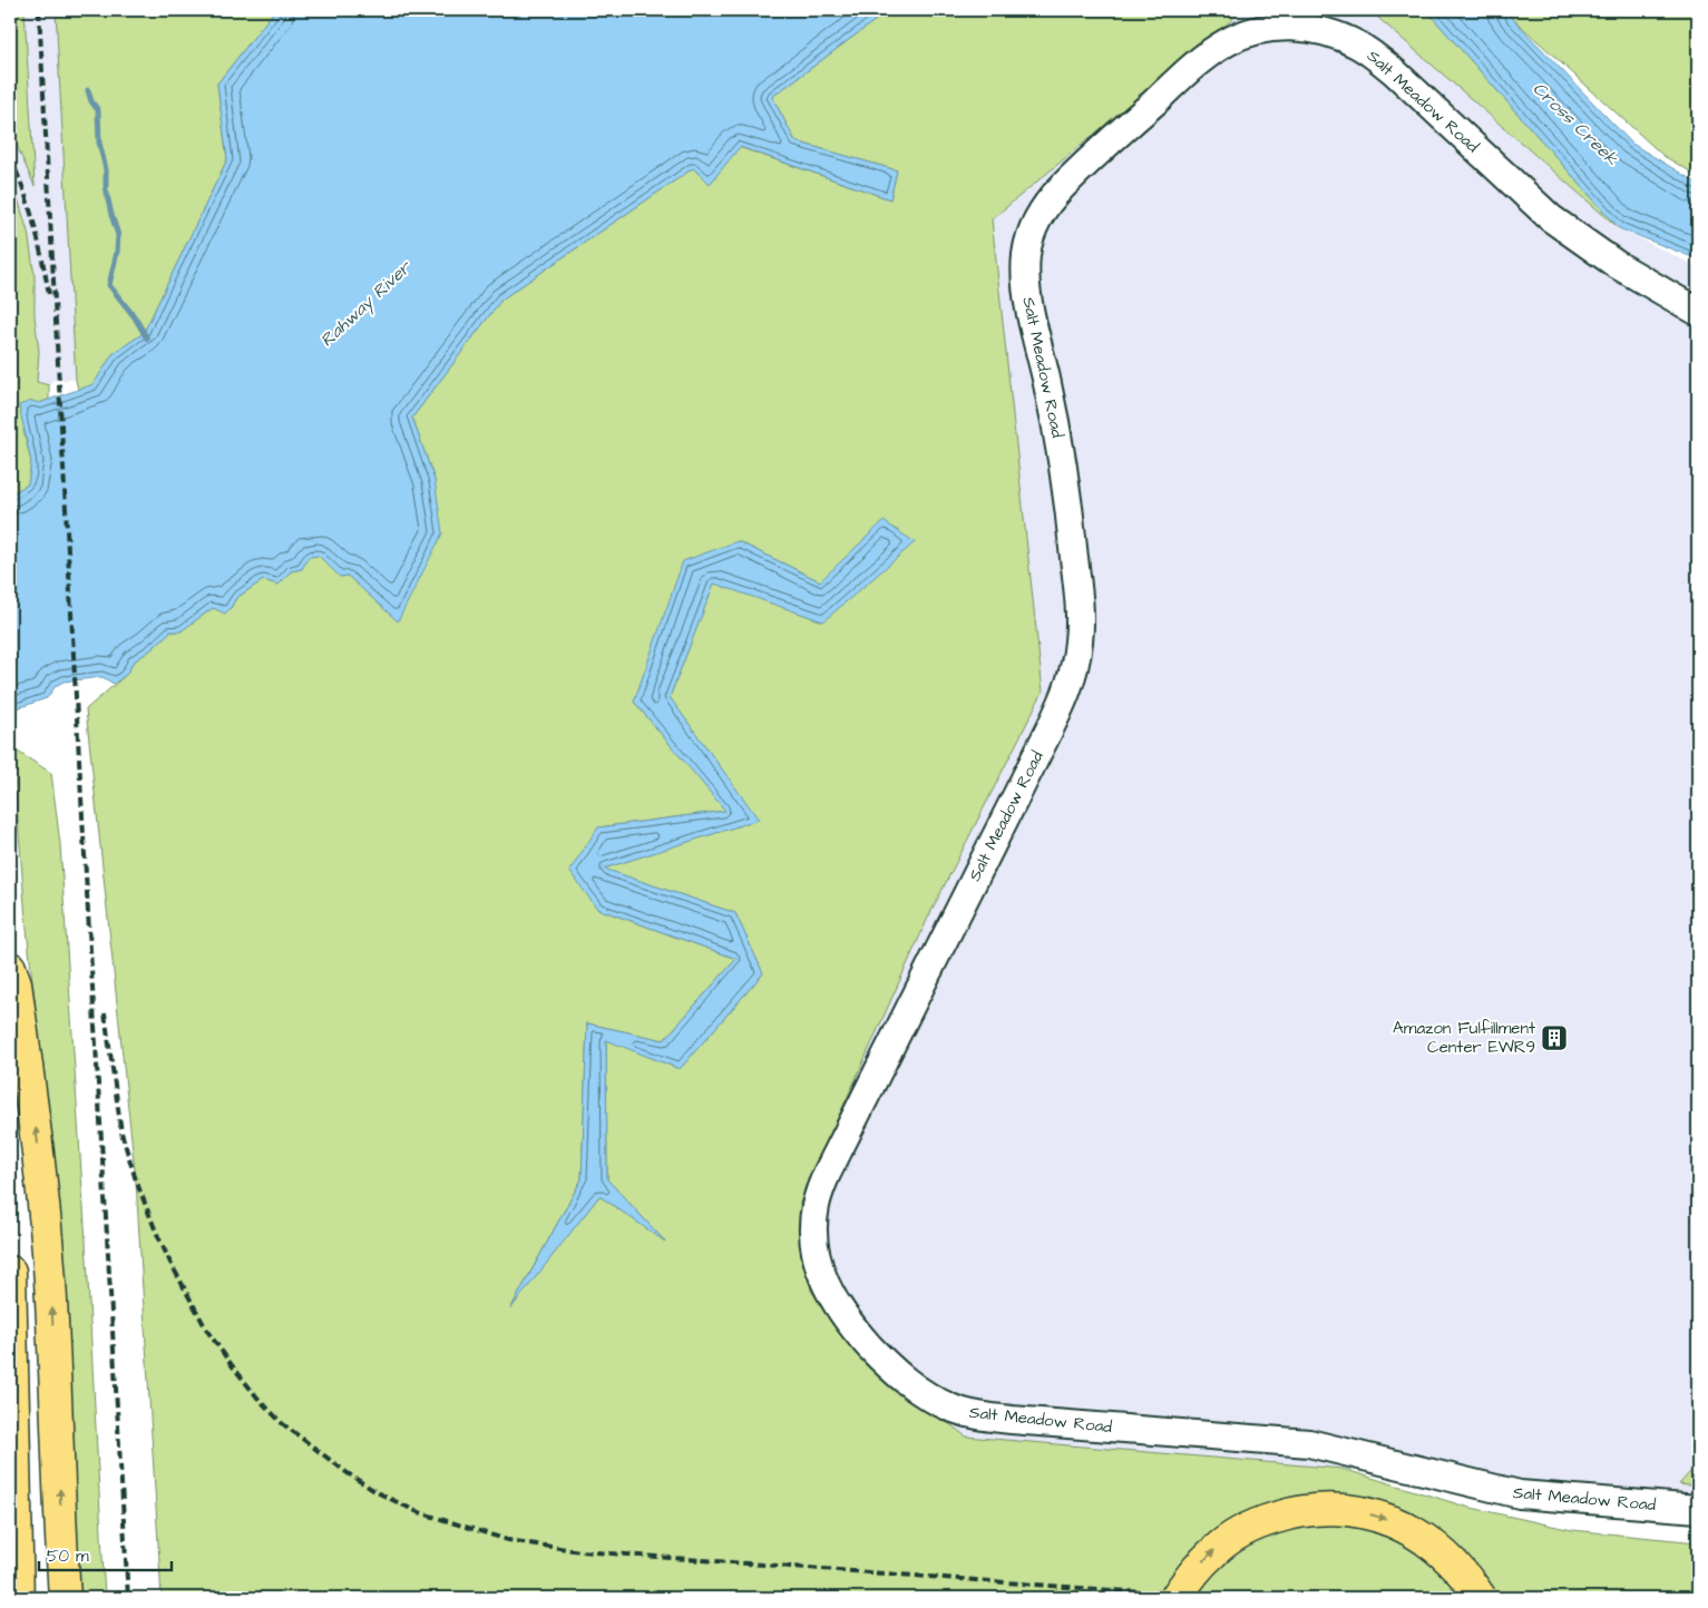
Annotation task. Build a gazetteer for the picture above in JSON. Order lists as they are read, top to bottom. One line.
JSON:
{"streets":{"street":["Salt Meadow Road"]},"water":["Cross Creek","Rahway River"],"places":{"building":["Amazon Fulfillment Center EWR9"]},"scale_bar":"50 m"}
